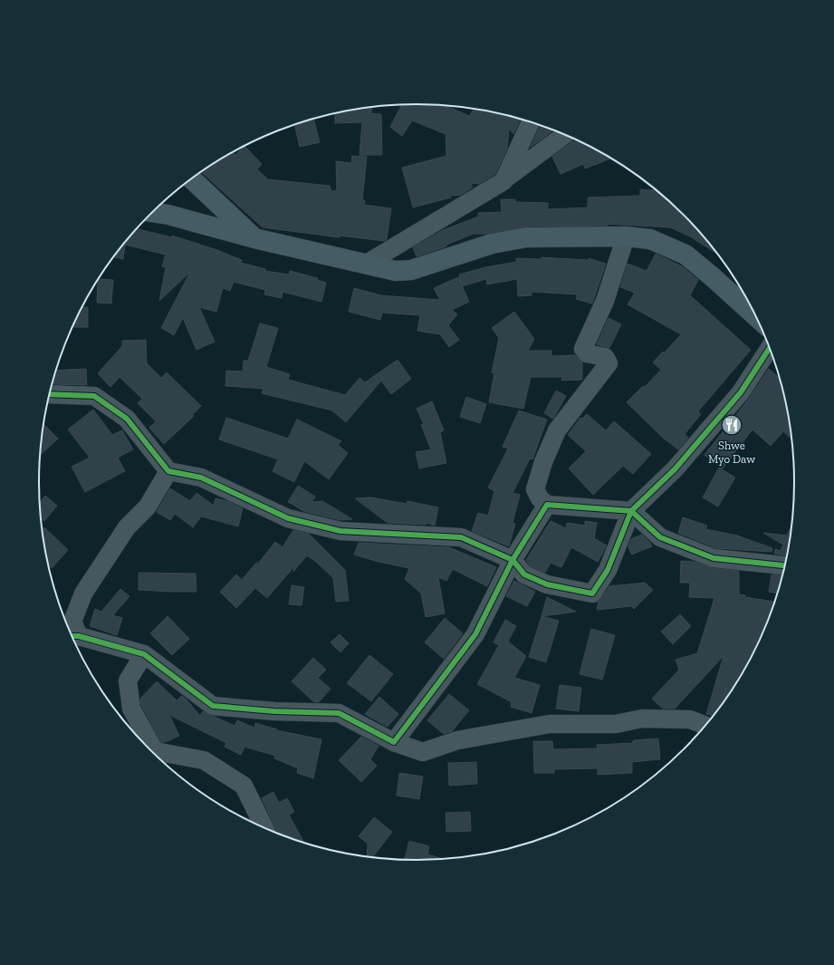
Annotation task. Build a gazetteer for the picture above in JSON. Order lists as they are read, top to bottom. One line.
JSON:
{"places":{"restaurant":["Shwe Myo Daw"]}}
